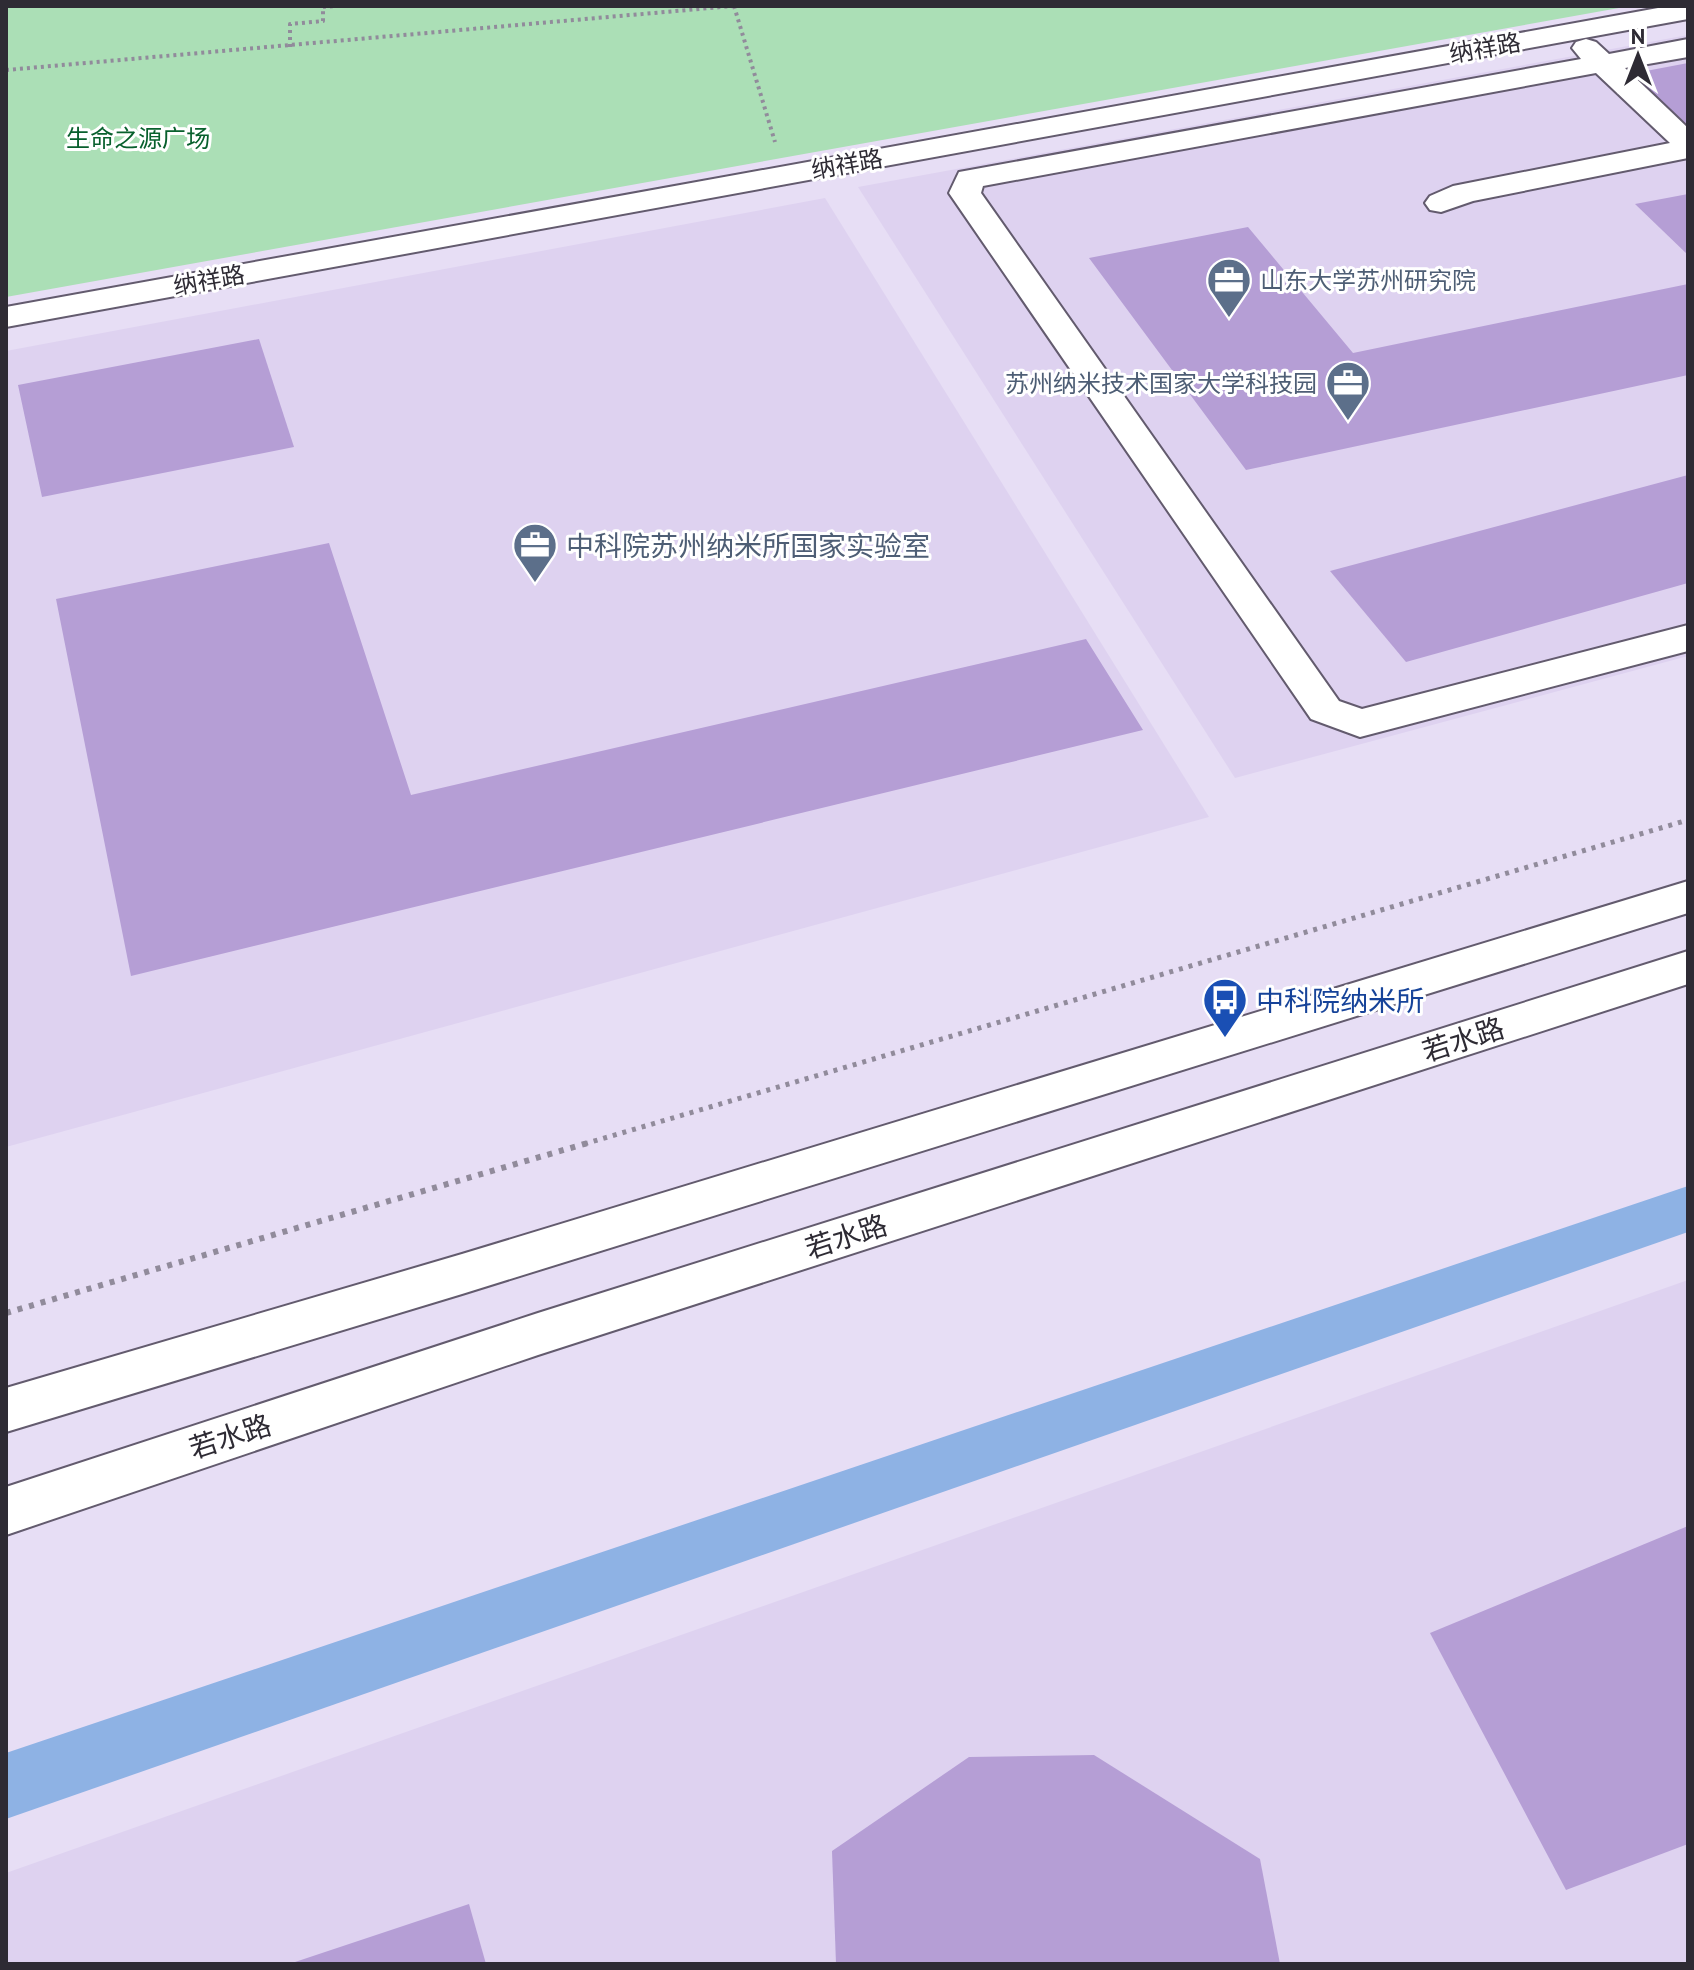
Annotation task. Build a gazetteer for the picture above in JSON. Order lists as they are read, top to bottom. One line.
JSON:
{"streets":{"main road":["纳祥路","若水路"]},"parks":["生命之源广场"],"places":{"office":["山东大学苏州研究院","苏州纳米技术国家大学科技园","中科院苏州纳米所国家实验室"],"bus stop":["中科院纳米所"]},"north":"top"}
